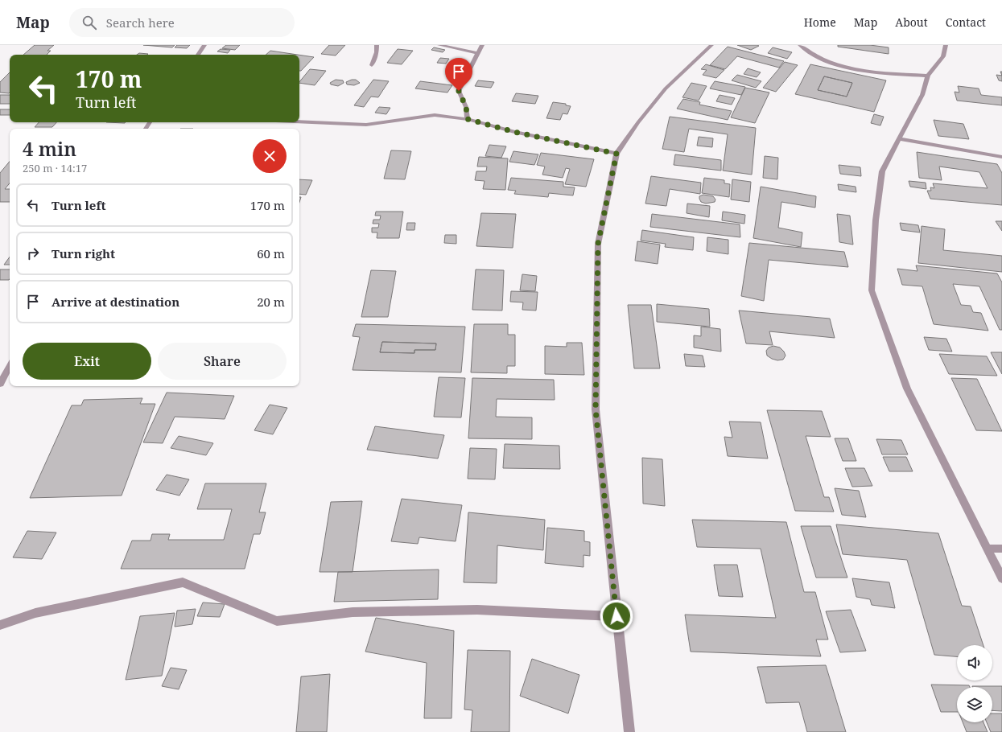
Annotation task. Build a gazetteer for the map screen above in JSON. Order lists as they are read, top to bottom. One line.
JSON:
{"page":{"header":"Map","search":"Search here","nav":["Home","Map","About","Contact"],"turn":["170 m","Turn left"],"heading":["4 min","250 m · 14:17"],"list":[{"name":"Turn left","value":"170 m"},{"name":"Turn right","value":"60 m"},{"name":"Arrive at destination","value":"20 m"}],"buttons":["Exit","Share"]}}
